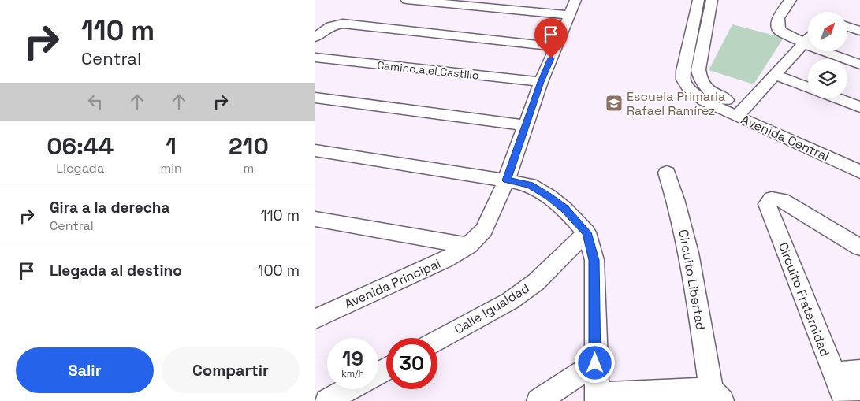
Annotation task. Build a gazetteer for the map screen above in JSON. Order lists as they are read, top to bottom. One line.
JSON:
{"streets":{"street":["Camino a el Castillo","Avenida Central","Circuito Libertad","Avenida Principal","Circuito Fraternidad","Calle Igualdad"]},"crossings":[["Camino a el Castillo","Avenida Principal"]],"places":{"school or university":["Escuela Primaria Rafael Ramírez"]},"north":"top right","page":{"turn":["110 m","Central"],"eta":["06:44","Llegada","1","min","210","m"],"list":[{"name":"Gira a la derecha","note":"Central","value":"110 m"},{"name":"Llegada al destino","value":"100 m"}],"speed":"19 km/h","limit":"30","buttons":["Salir","Compartir"]}}
